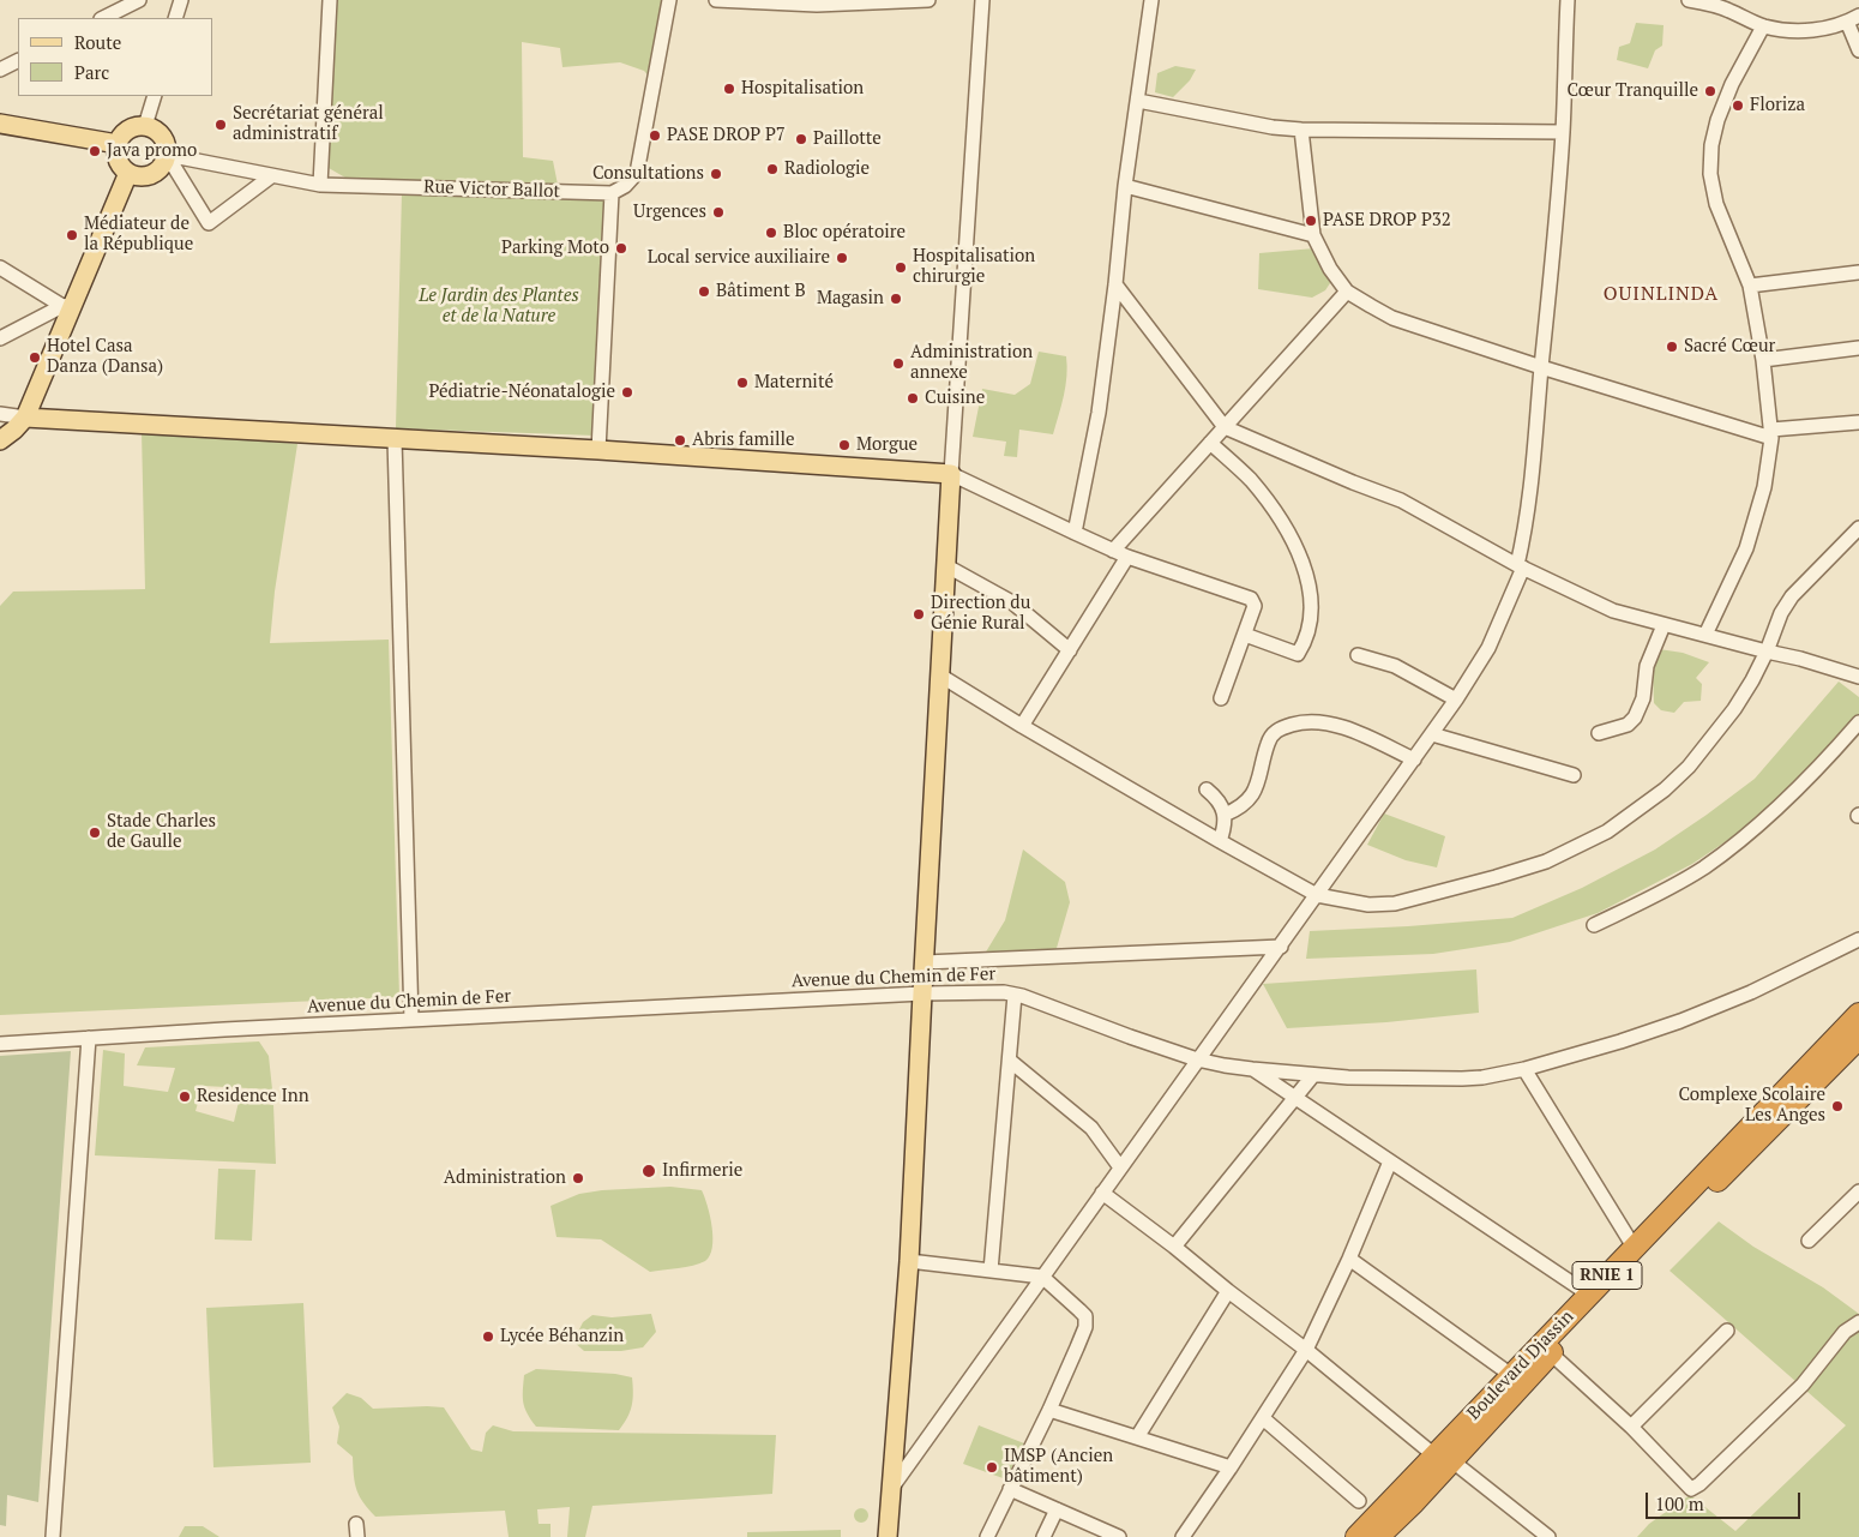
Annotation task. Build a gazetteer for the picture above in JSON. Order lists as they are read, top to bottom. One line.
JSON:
{"streets":{"highway":["RNIE 1","Boulevard Djassin"],"street":["Rue Victor Ballot","Avenue du Chemin de Fer"]},"districts":["OUINLINDA"],"parks":["Le Jardin des Plantes et de la Nature"],"places":["Hospitalisation","Cœur Tranquille","Floriza","Secrétariat général administratif","PASE DROP P7","Paillotte","Java promo","Radiologie","Consultations","Urgences","PASE DROP P32","Bloc opératoire","Médiateur de la République","Parking Moto","Local service auxiliaire","Hospitalisation chirurgie","Bâtiment B","Magasin","Sacré Cœur","Hotel Casa Danza (Dansa)","Administration annexe","Maternité","Pédiatrie-Néonatalogie","Cuisine","Abris famille","Morgue","Direction du Génie Rural","Stade Charles de Gaulle","Residence Inn","Complexe Scolaire Les Anges","Infirmerie","Administration","Lycée Béhanzin","IMSP (Ancien bâtiment)"],"legend":["Route","Parc"],"scale_bar":"100 m"}
